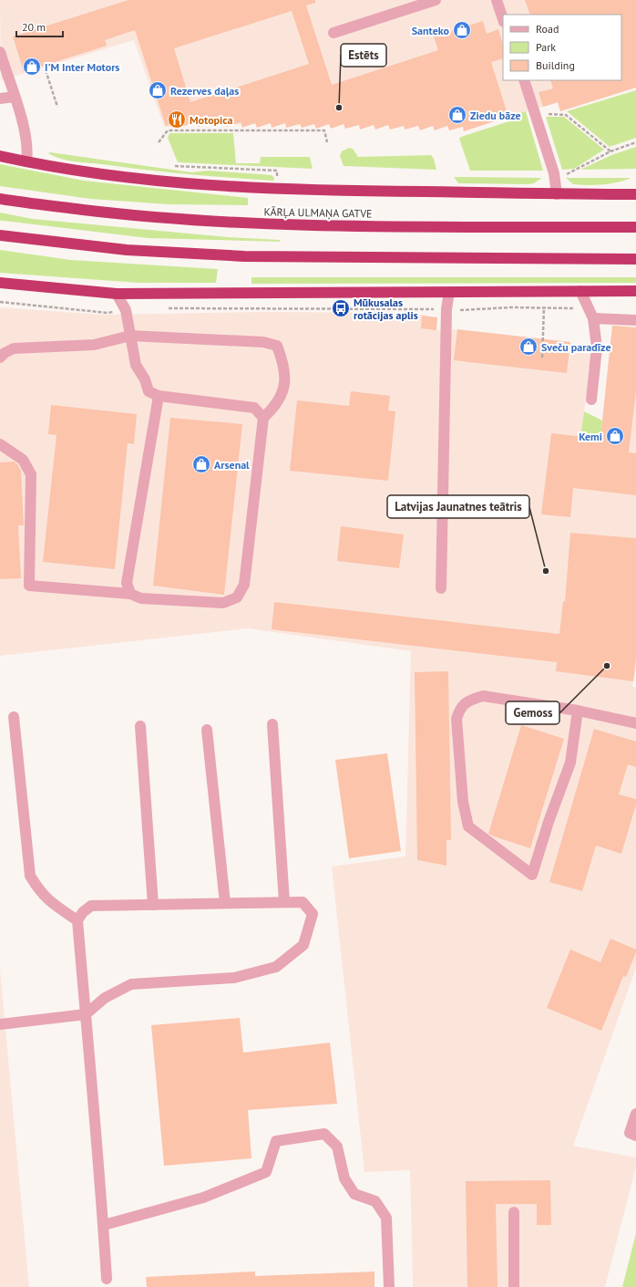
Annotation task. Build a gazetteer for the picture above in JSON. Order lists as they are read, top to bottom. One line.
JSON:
{"streets":{"highway":["KĀRĻA ULMAŅA GATVE"]},"places":{"shop":["Santeko","I'M Inter Motors","Rezerves daļas","Ziedu bāze","Sveču paradīze","Kemi","Arsenal"],"other":["Estēts","Latvijas Jaunatnes teātris","Gemoss"],"restaurant":["Motopica"],"bus stop":["Mūkusalas rotācijas aplis"]},"legend":["Road","Park","Building"],"scale_bar":"20 m"}
